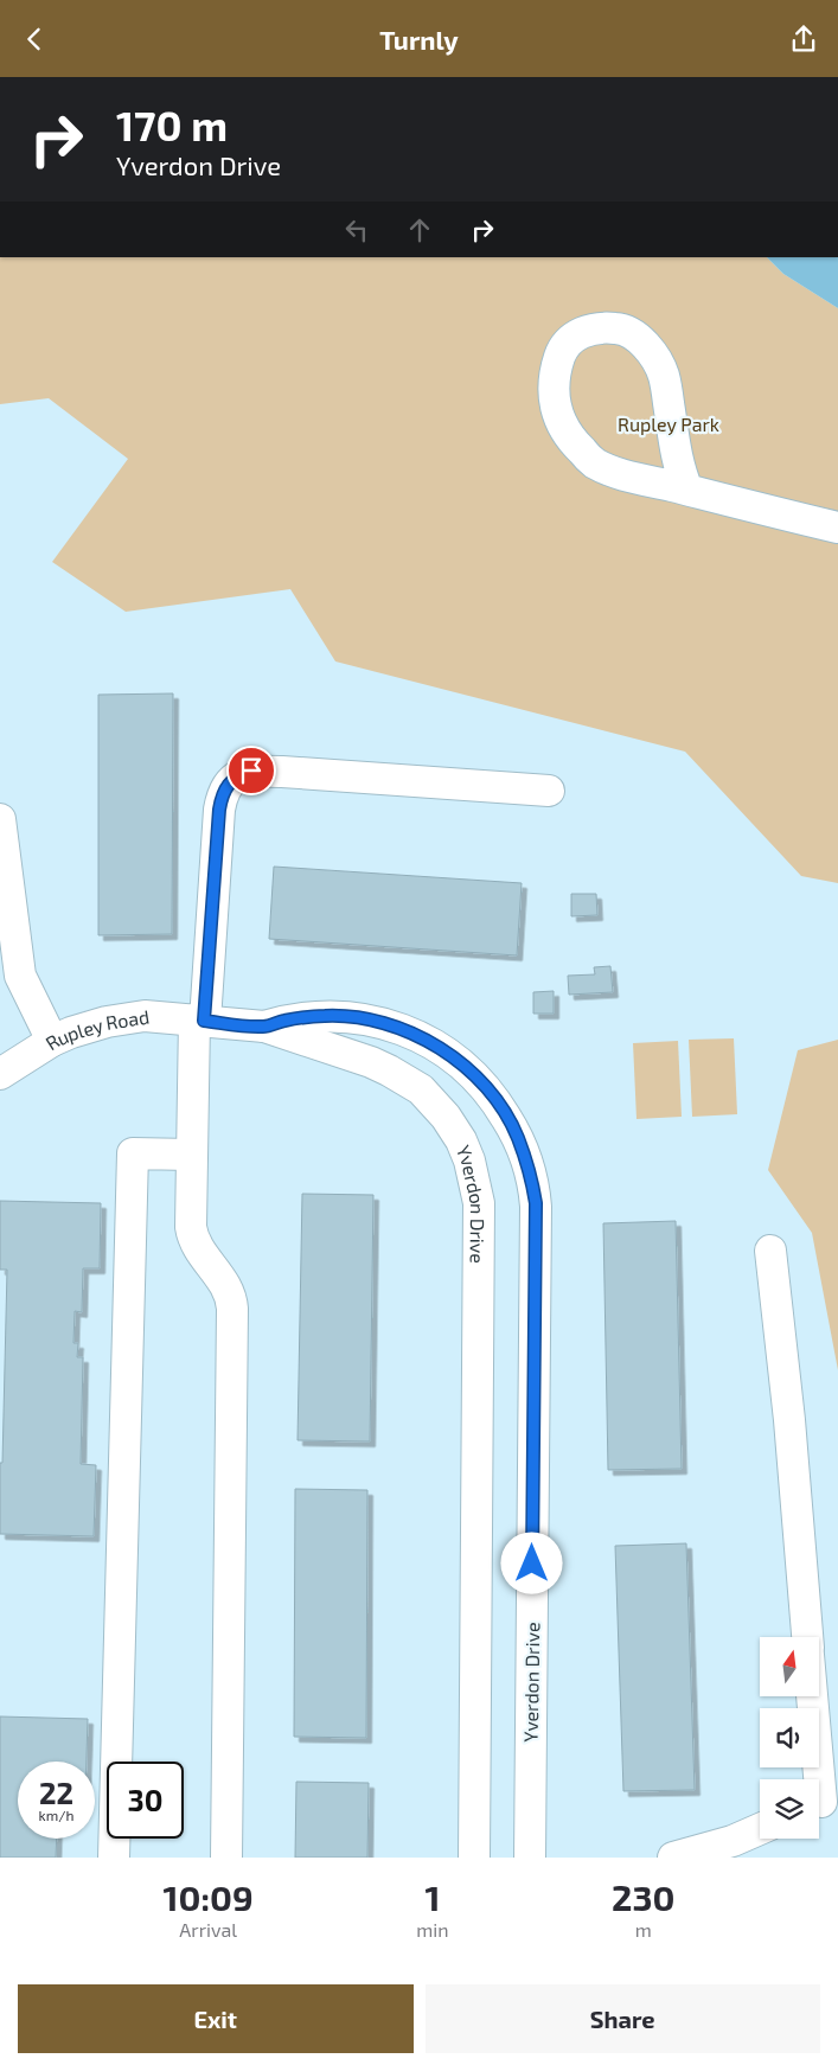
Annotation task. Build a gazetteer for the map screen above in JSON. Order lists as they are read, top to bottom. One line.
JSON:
{"streets":{"street":["Rupley Road","Yverdon Drive"]},"crossings":[["Rupley Road","Yverdon Drive"]],"parks":["Rupley Park"],"north":"top","page":{"header":"Turnly","turn":["170 m","Yverdon Drive"],"speed":"22 km/h","limit":"30","eta":["10:09","Arrival","1","min","230","m"],"buttons":["Exit","Share"]}}
